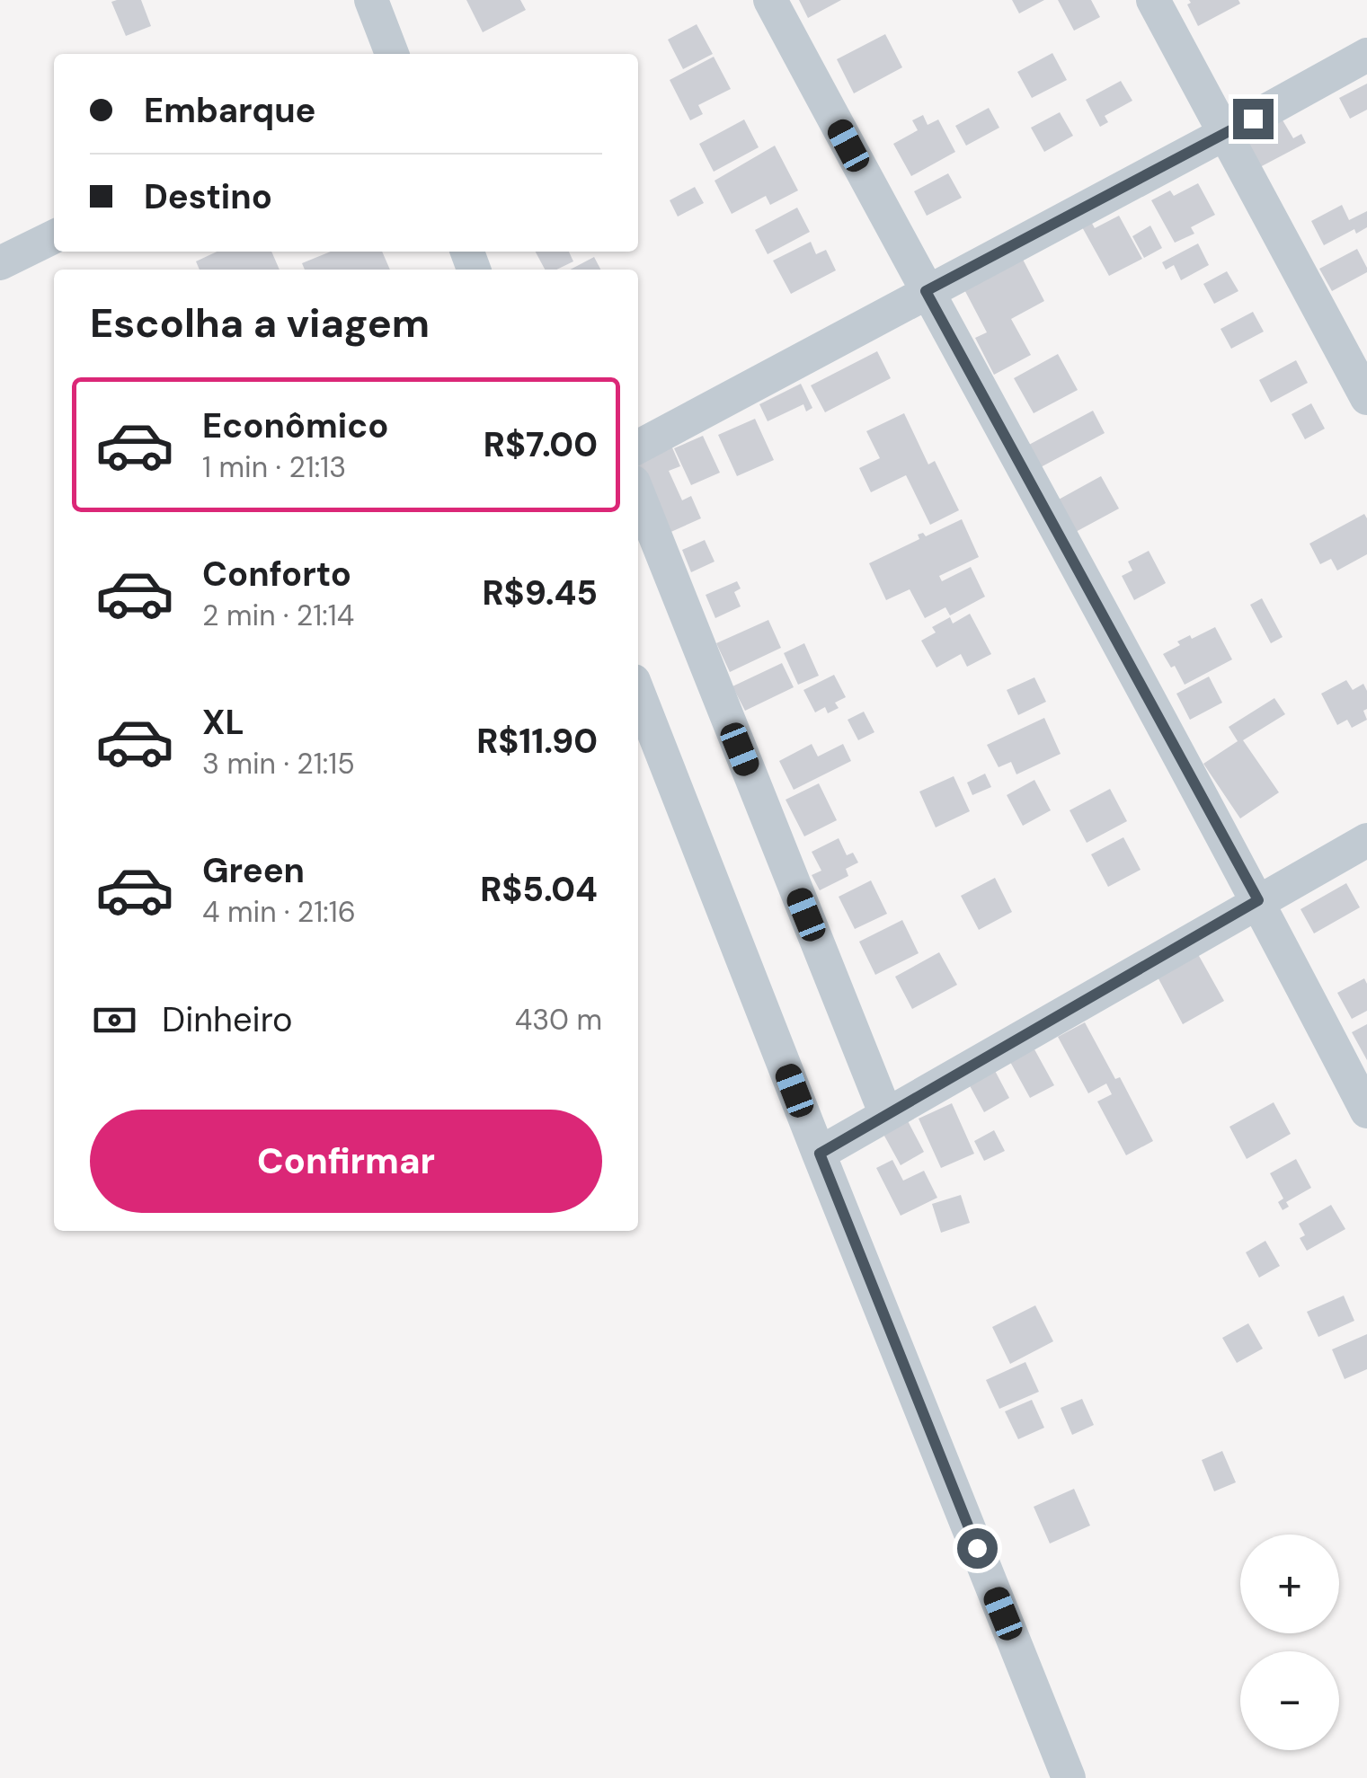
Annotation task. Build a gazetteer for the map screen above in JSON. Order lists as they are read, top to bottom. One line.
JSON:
{"page":{"banner":["Embarque","Destino"],"heading":"Escolha a viagem","list":[{"name":"Econômico","note":"1 min · 21:13","value":"R$7.00"},{"name":"Conforto","note":"2 min · 21:14","value":"R$9.45"},{"name":"XL","note":"3 min · 21:15","value":"R$11.90"},{"name":"Green","note":"4 min · 21:16","value":"R$5.04"}],"pay":["Dinheiro","430 m"],"buttons":"Confirmar","map_buttons":["+","−"]}}
